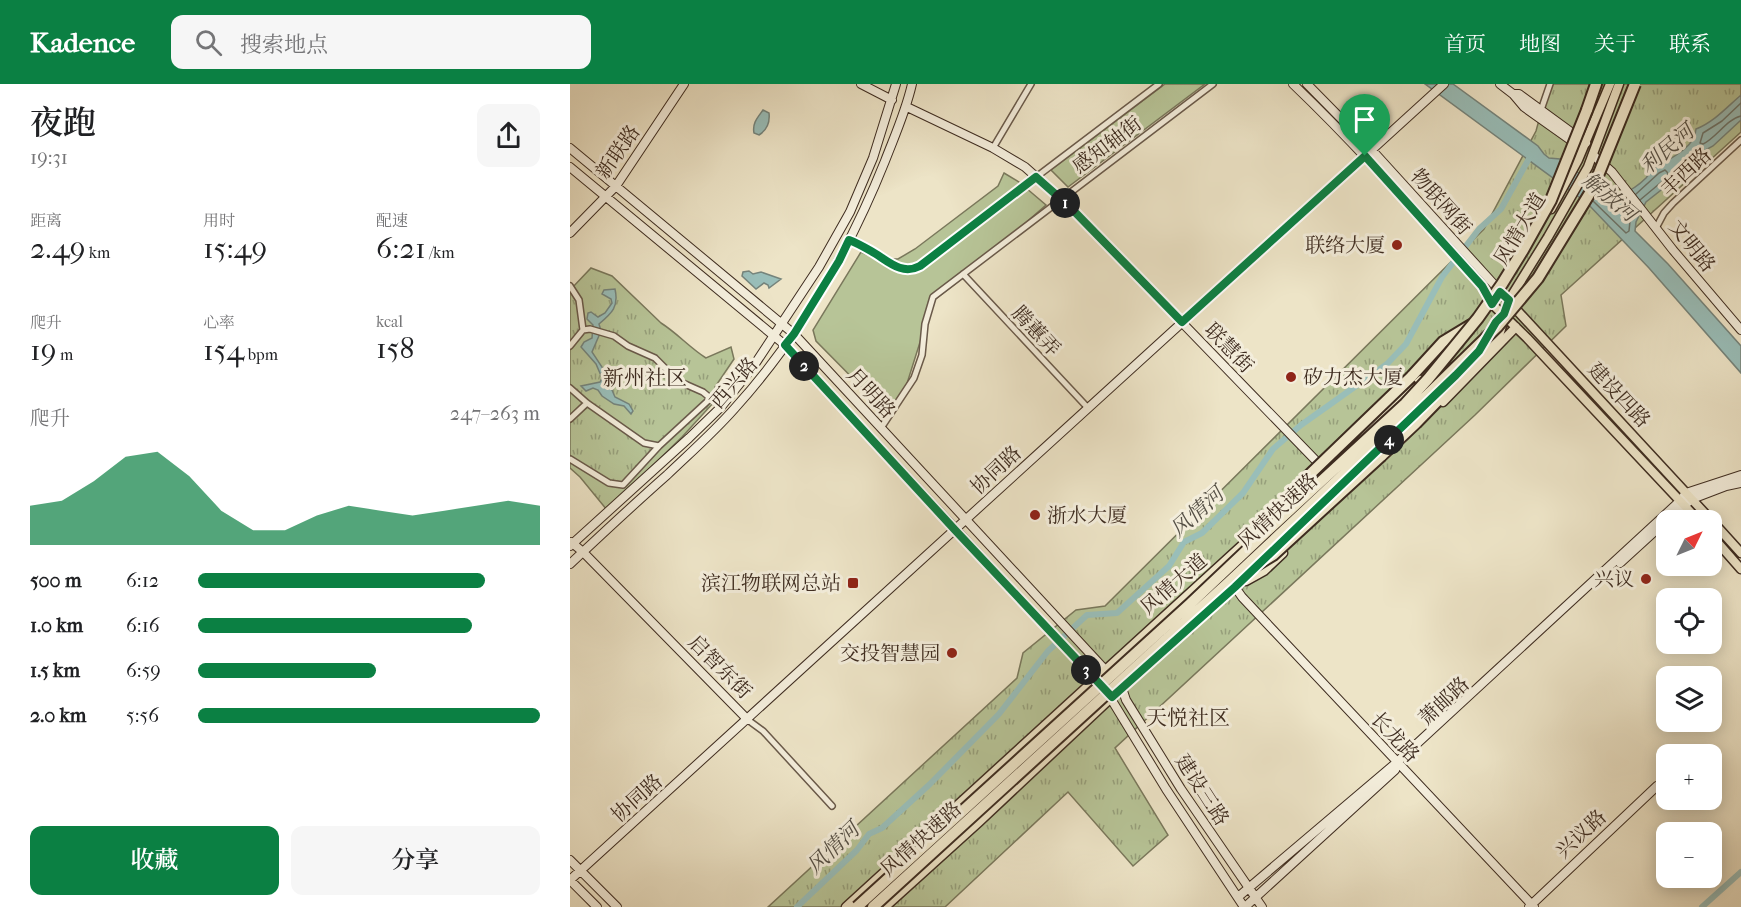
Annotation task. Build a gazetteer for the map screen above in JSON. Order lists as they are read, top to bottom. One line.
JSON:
{"streets":{"highway":["风情快速路"],"main road":["风情大道","建设四路"],"street":["感知轴街","新联路","丰西路","物联网街","文明路","腾蕙弄","联慧街","西兴路","月明路","协同路","启智东街","萧邮路","长龙路","建设三路","兴议路"]},"crossings":[["感知轴街","腾蕙弄"],["感知轴街","联慧街"],["感知轴街","西兴路"],["感知轴街","月明路"],["新联路","月明路"],["丰西路","文明路"],["物联网街","风情大道"],["物联网街","建设四路"],["物联网街","协同路"],["风情大道","文明路"],["风情大道","联慧街"],["风情大道","月明路"],["风情大道","建设四路"],["风情大道","风情快速路"],["风情大道","长龙路"],["风情大道","建设三路"],["腾蕙弄","协同路"],["联慧街","西兴路"],["联慧街","协同路"],["西兴路","月明路"],["西兴路","启智东街"],["月明路","协同路"],["月明路","建设三路"],["建设四路","萧邮路"],["协同路","启智东街"],["风情快速路","长龙路"],["萧邮路","长龙路"],["萧邮路","建设三路"],["长龙路","兴议路"]],"districts":["新州社区","天悦社区"],"water":["利民河","解放河","风情河"],"places":{"other":["联络大厦","矽力杰大厦","浙水大厦","兴议","交投智慧园"],"transit":["滨江物联网总站"]},"north":"top right","page":{"header":"Kadence","search":"搜索地点","nav":["首页","地图","关于","联系"],"heading":["夜跑","19:31"],"stats":[["距离","2.49 km"],["用时","15:49"],["配速","6:21 /km"],["爬升","19 m"],["心率","154 bpm"],["kcal","158"]],"pins":["1","2","4","3"],"chart":["爬升","247–263 m"],"map_buttons":["+","−"],"list":[{"name":"500 m","note":"6:12"},{"name":"1.0 km","note":"6:16"},{"name":"1.5 km","note":"6:59"},{"name":"2.0 km","note":"5:56"}],"buttons":["收藏","分享"]}}
